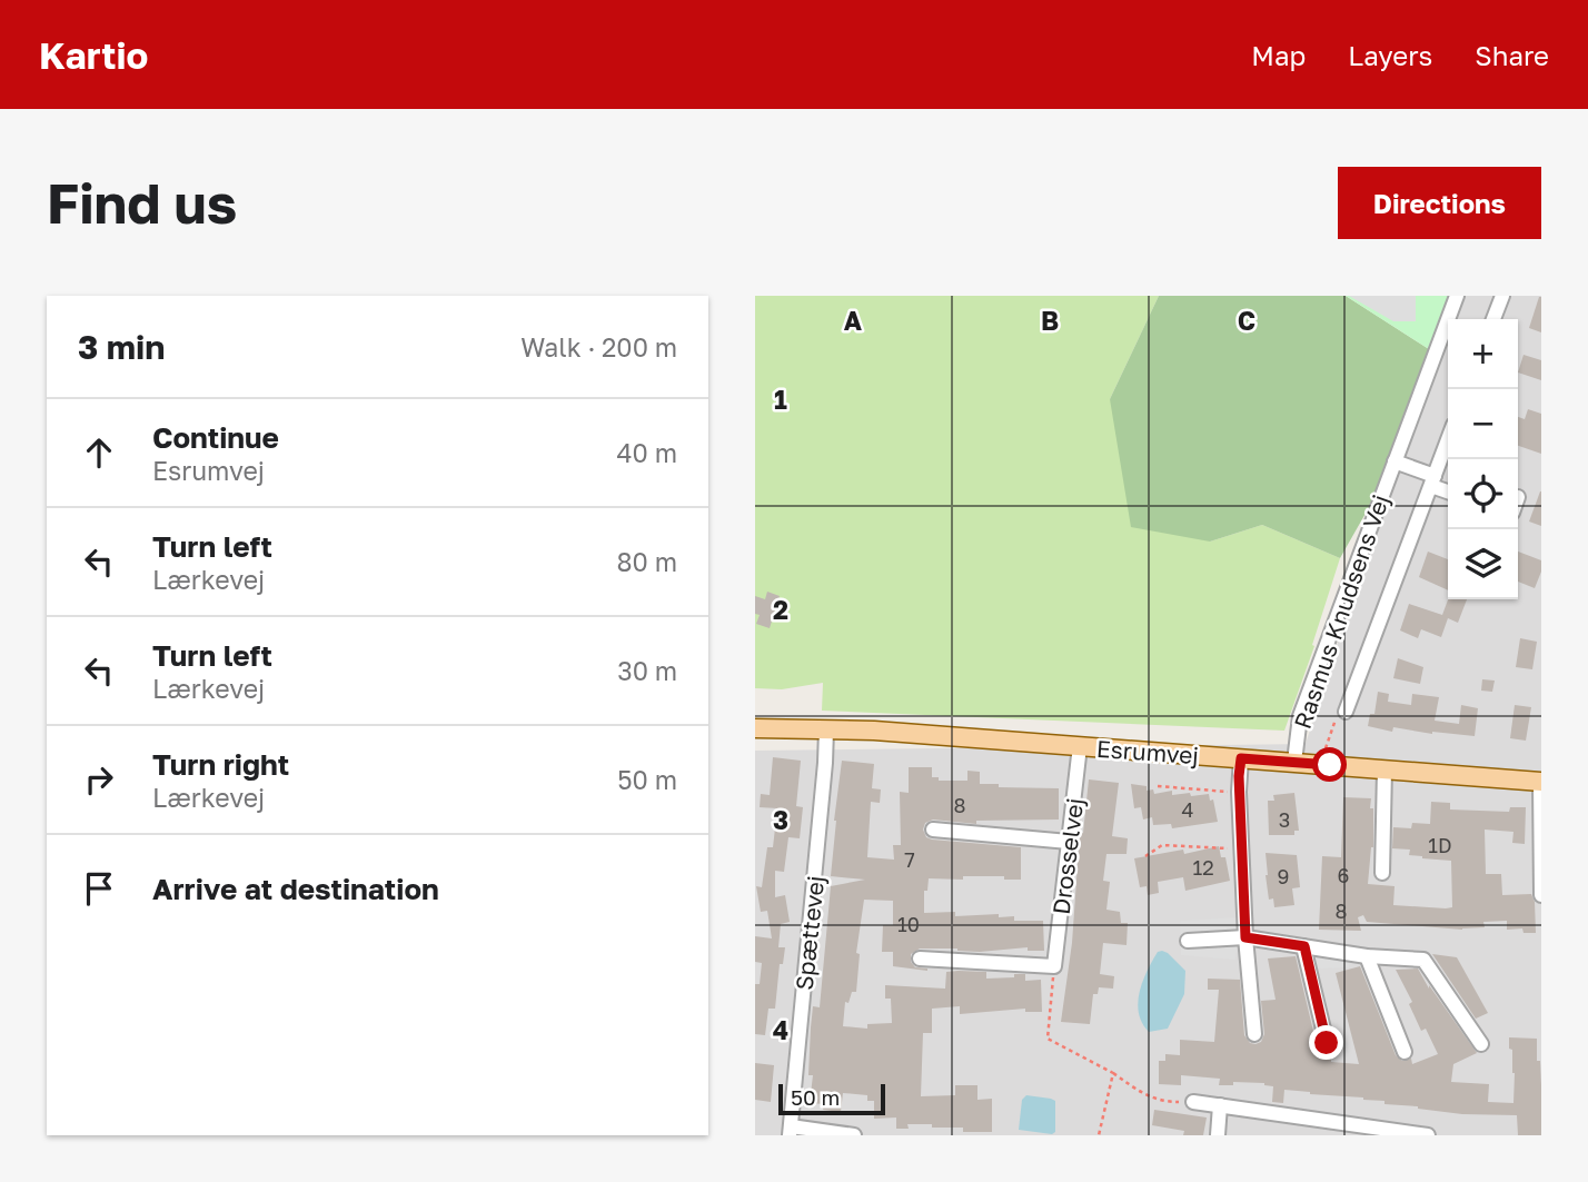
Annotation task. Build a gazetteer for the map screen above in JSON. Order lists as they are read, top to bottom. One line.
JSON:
{"streets":{"main road":["Esrumvej"],"street":["Rasmus Knudsens Vej","Drosselvej","Spættevej"]},"crossings":[["Rasmus Knudsens Vej","Esrumvej"],["Esrumvej","Drosselvej"],["Esrumvej","Spættevej"]],"house_numbers":["8","4","3","1D","7","12","6","9","8","10"],"scale_bar":"50 m","page":{"header":"Kartio","nav":["Map","Layers","Share"],"buttons":"Directions","title":"Find us","heading":["3 min","Walk · 200 m"],"map_buttons":["+","−"],"list":[["Continue","Esrumvej","40 m"],["Turn left","Lærkevej","80 m"],["Turn left","Lærkevej","30 m"],["Turn right","Lærkevej","50 m"],"Arrive at destination"],"scale":"50 m"},"grid":{"columns":["A","B","C"],"rows":["1","2","3","4"]}}
